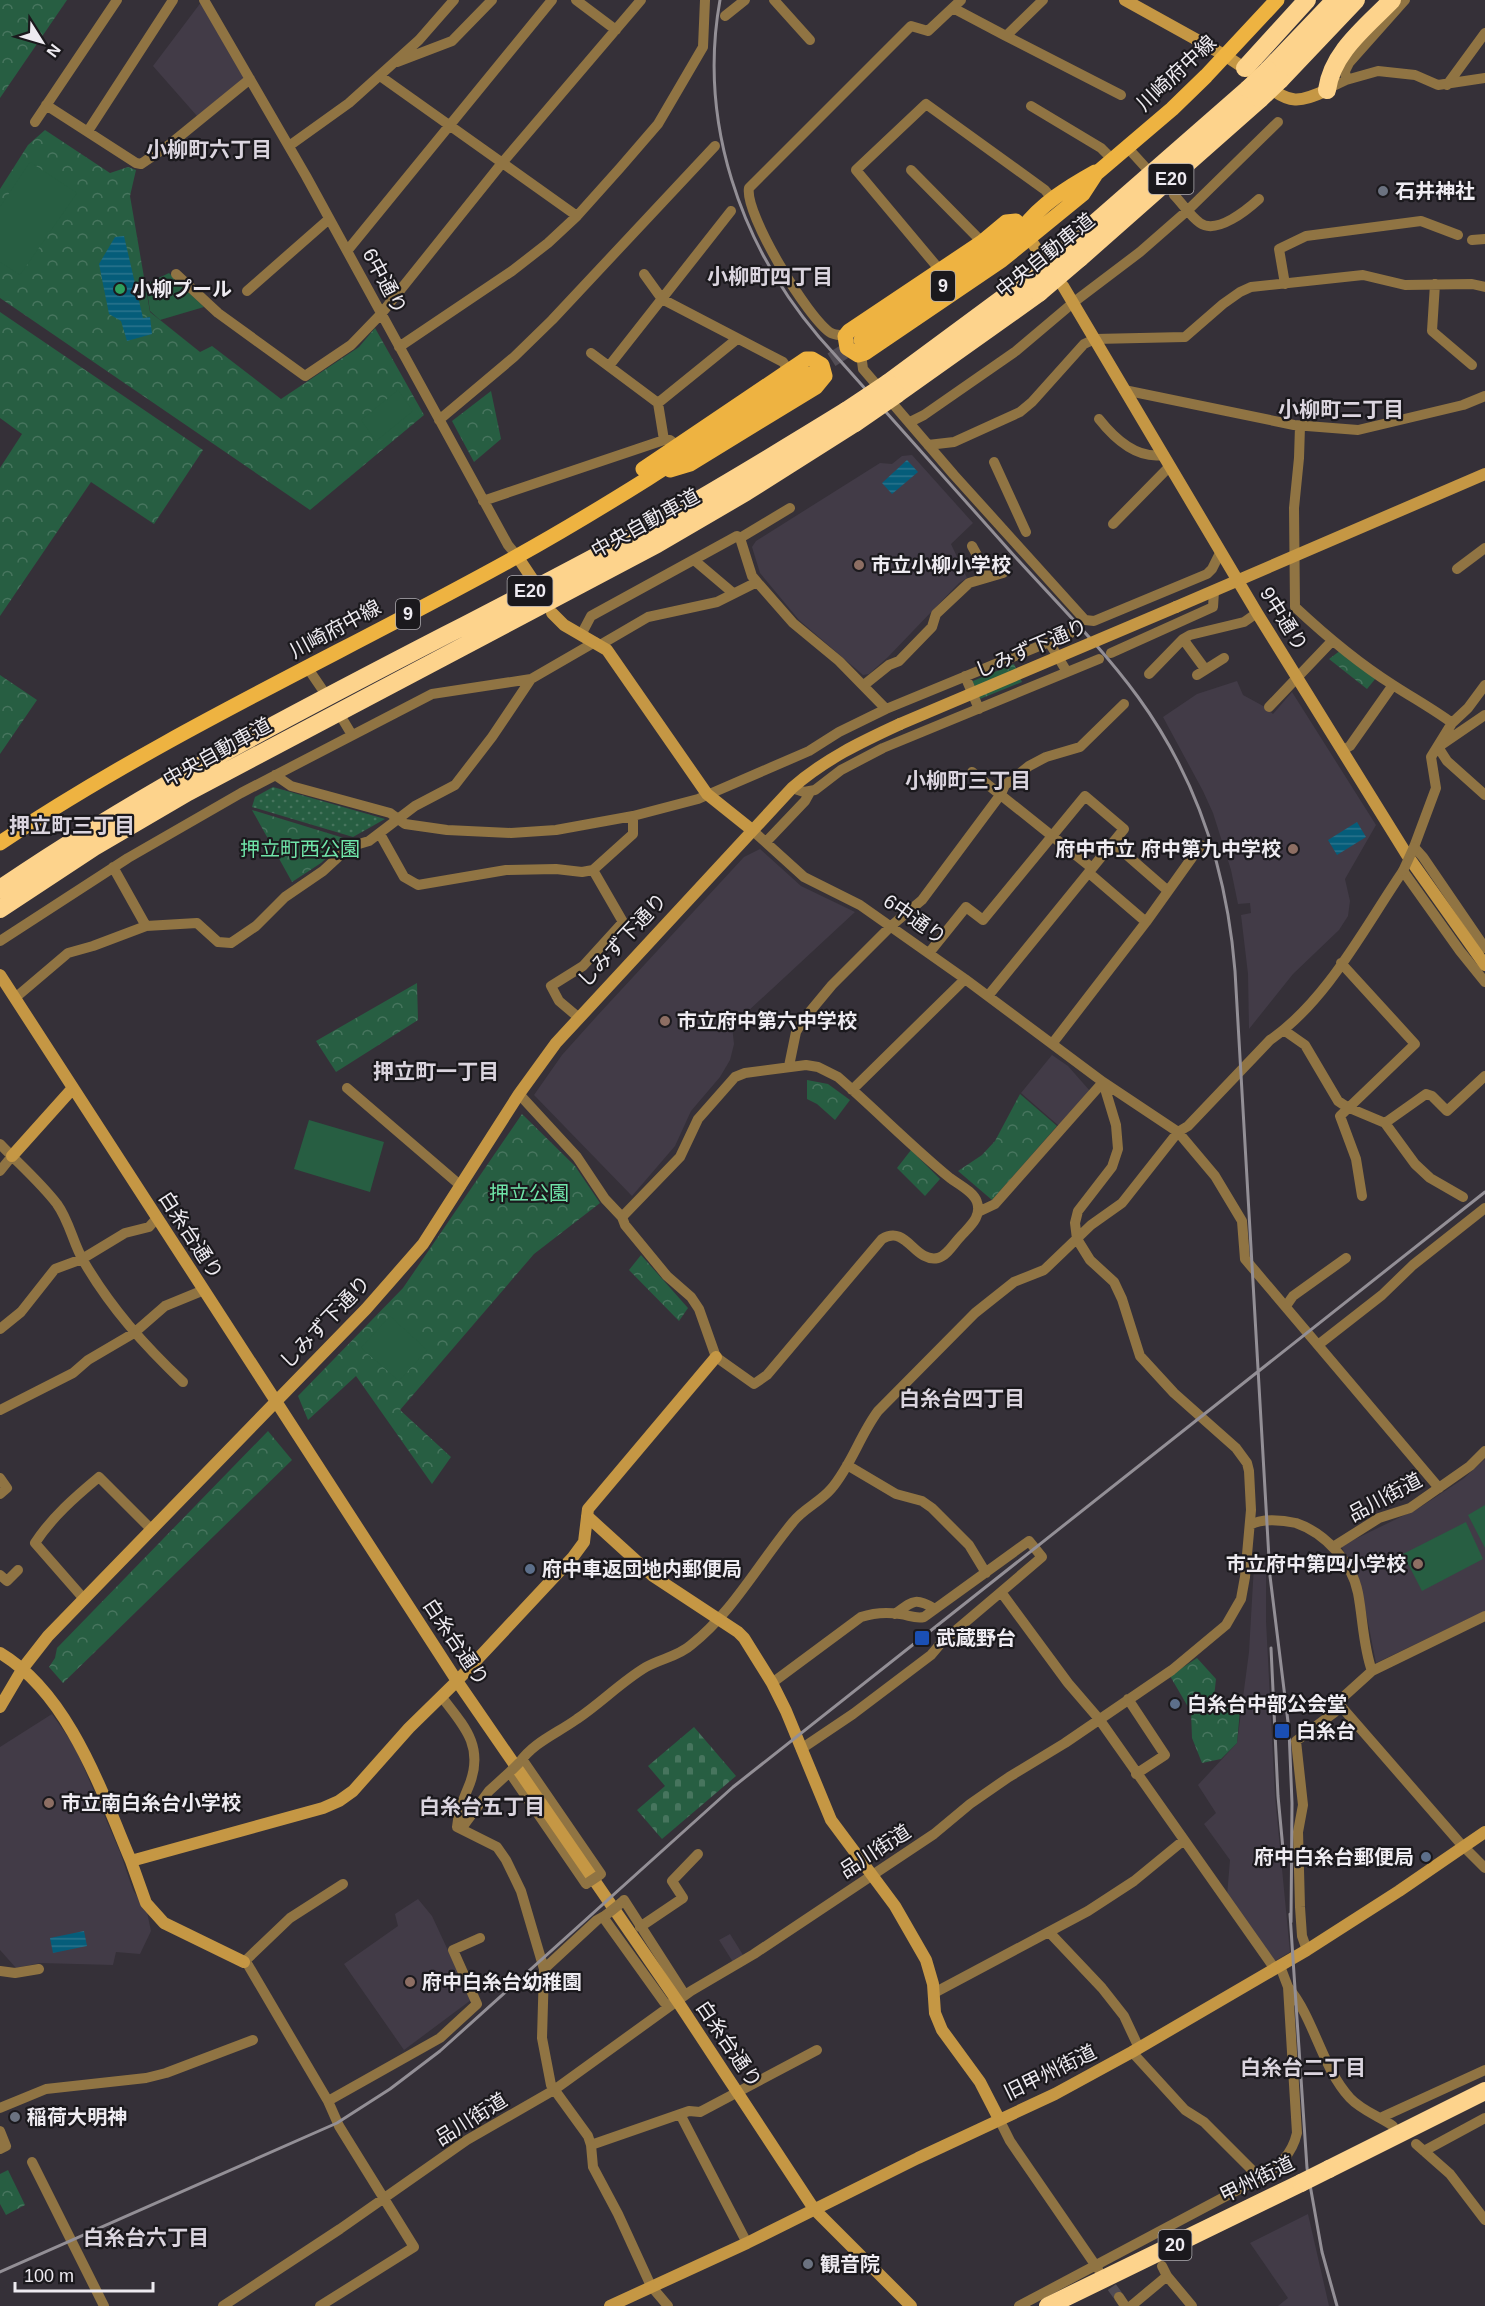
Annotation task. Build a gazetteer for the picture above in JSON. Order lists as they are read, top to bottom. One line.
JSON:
{"streets":{"highway":["E20","中央自動車道","甲州街道","20"],"main road":["川崎府中線","9"],"street":["6中通り","9中通り","しみず下通り","白糸台通り","品川街道","旧甲州街道"]},"crossings":[["川崎府中線","6中通り"],["E20","中央自動車道"],["6中通り","しみず下通り"],["9中通り","しみず下通り"],["しみず下通り","白糸台通り"],["白糸台通り","品川街道"],["白糸台通り","旧甲州街道"]],"districts":["小柳町六丁目","小柳町四丁目","小柳町二丁目","小柳町三丁目","押立町三丁目","押立町一丁目","白糸台四丁目","白糸台五丁目","白糸台二丁目","白糸台六丁目"],"parks":["押立町西公園","押立公園"],"places":{"other":["石井神社","小柳プール","市立小柳小学校","府中市立 府中第九中学校","市立府中第六中学校","市立府中第四小学校","府中車返団地内郵便局","白糸台中部公会堂","市立南白糸台小学校","府中白糸台郵便局","府中白糸台幼稚園","稲荷大明神","観音院"],"transit":["武蔵野台","白糸台"]},"scale_bar":"100 m","north":"bottom right"}
